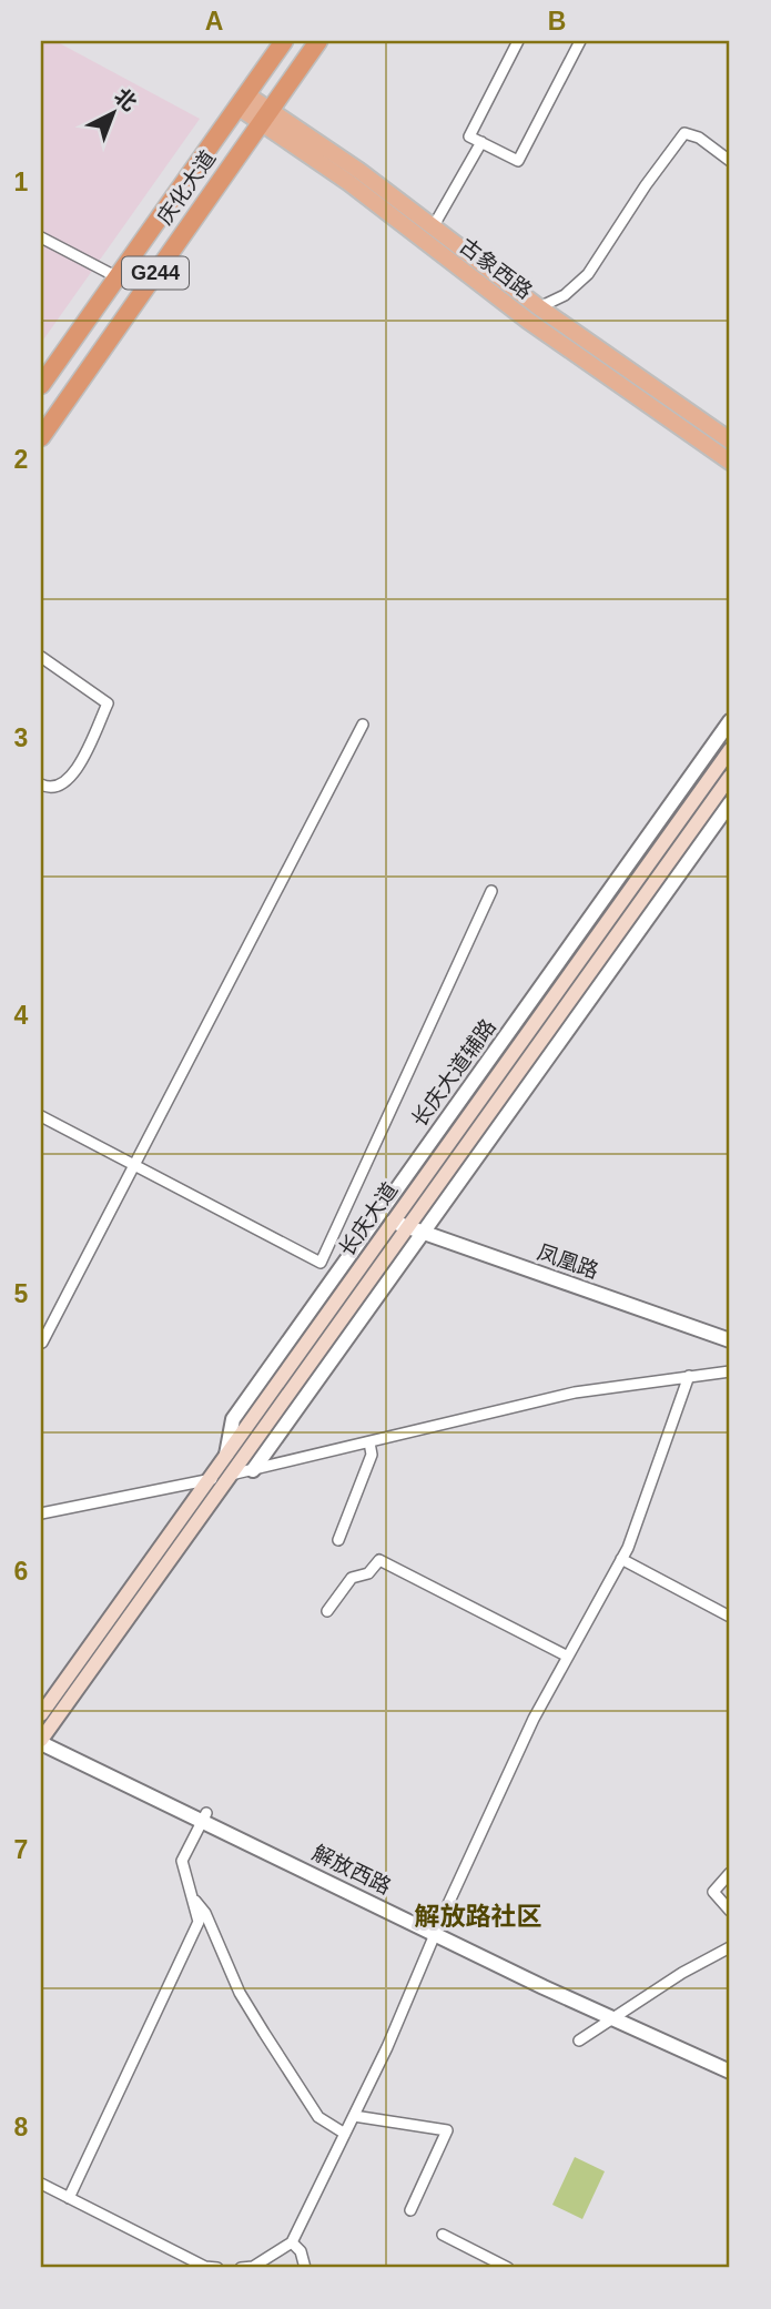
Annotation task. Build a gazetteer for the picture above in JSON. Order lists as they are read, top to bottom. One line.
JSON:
{"streets":{"highway":["庆化大道","G244"],"main road":["古象西路","长庆大道"],"street":["长庆大道辅路","凤凰路","解放西路"]},"crossings":[["庆化大道","古象西路"],["长庆大道辅路","长庆大道"],["长庆大道","凤凰路"],["长庆大道","解放西路"]],"districts":["解放路社区"],"north":"top right","grid":{"columns":["A","B"],"rows":["1","2","3","4","5","6","7","8"]}}
